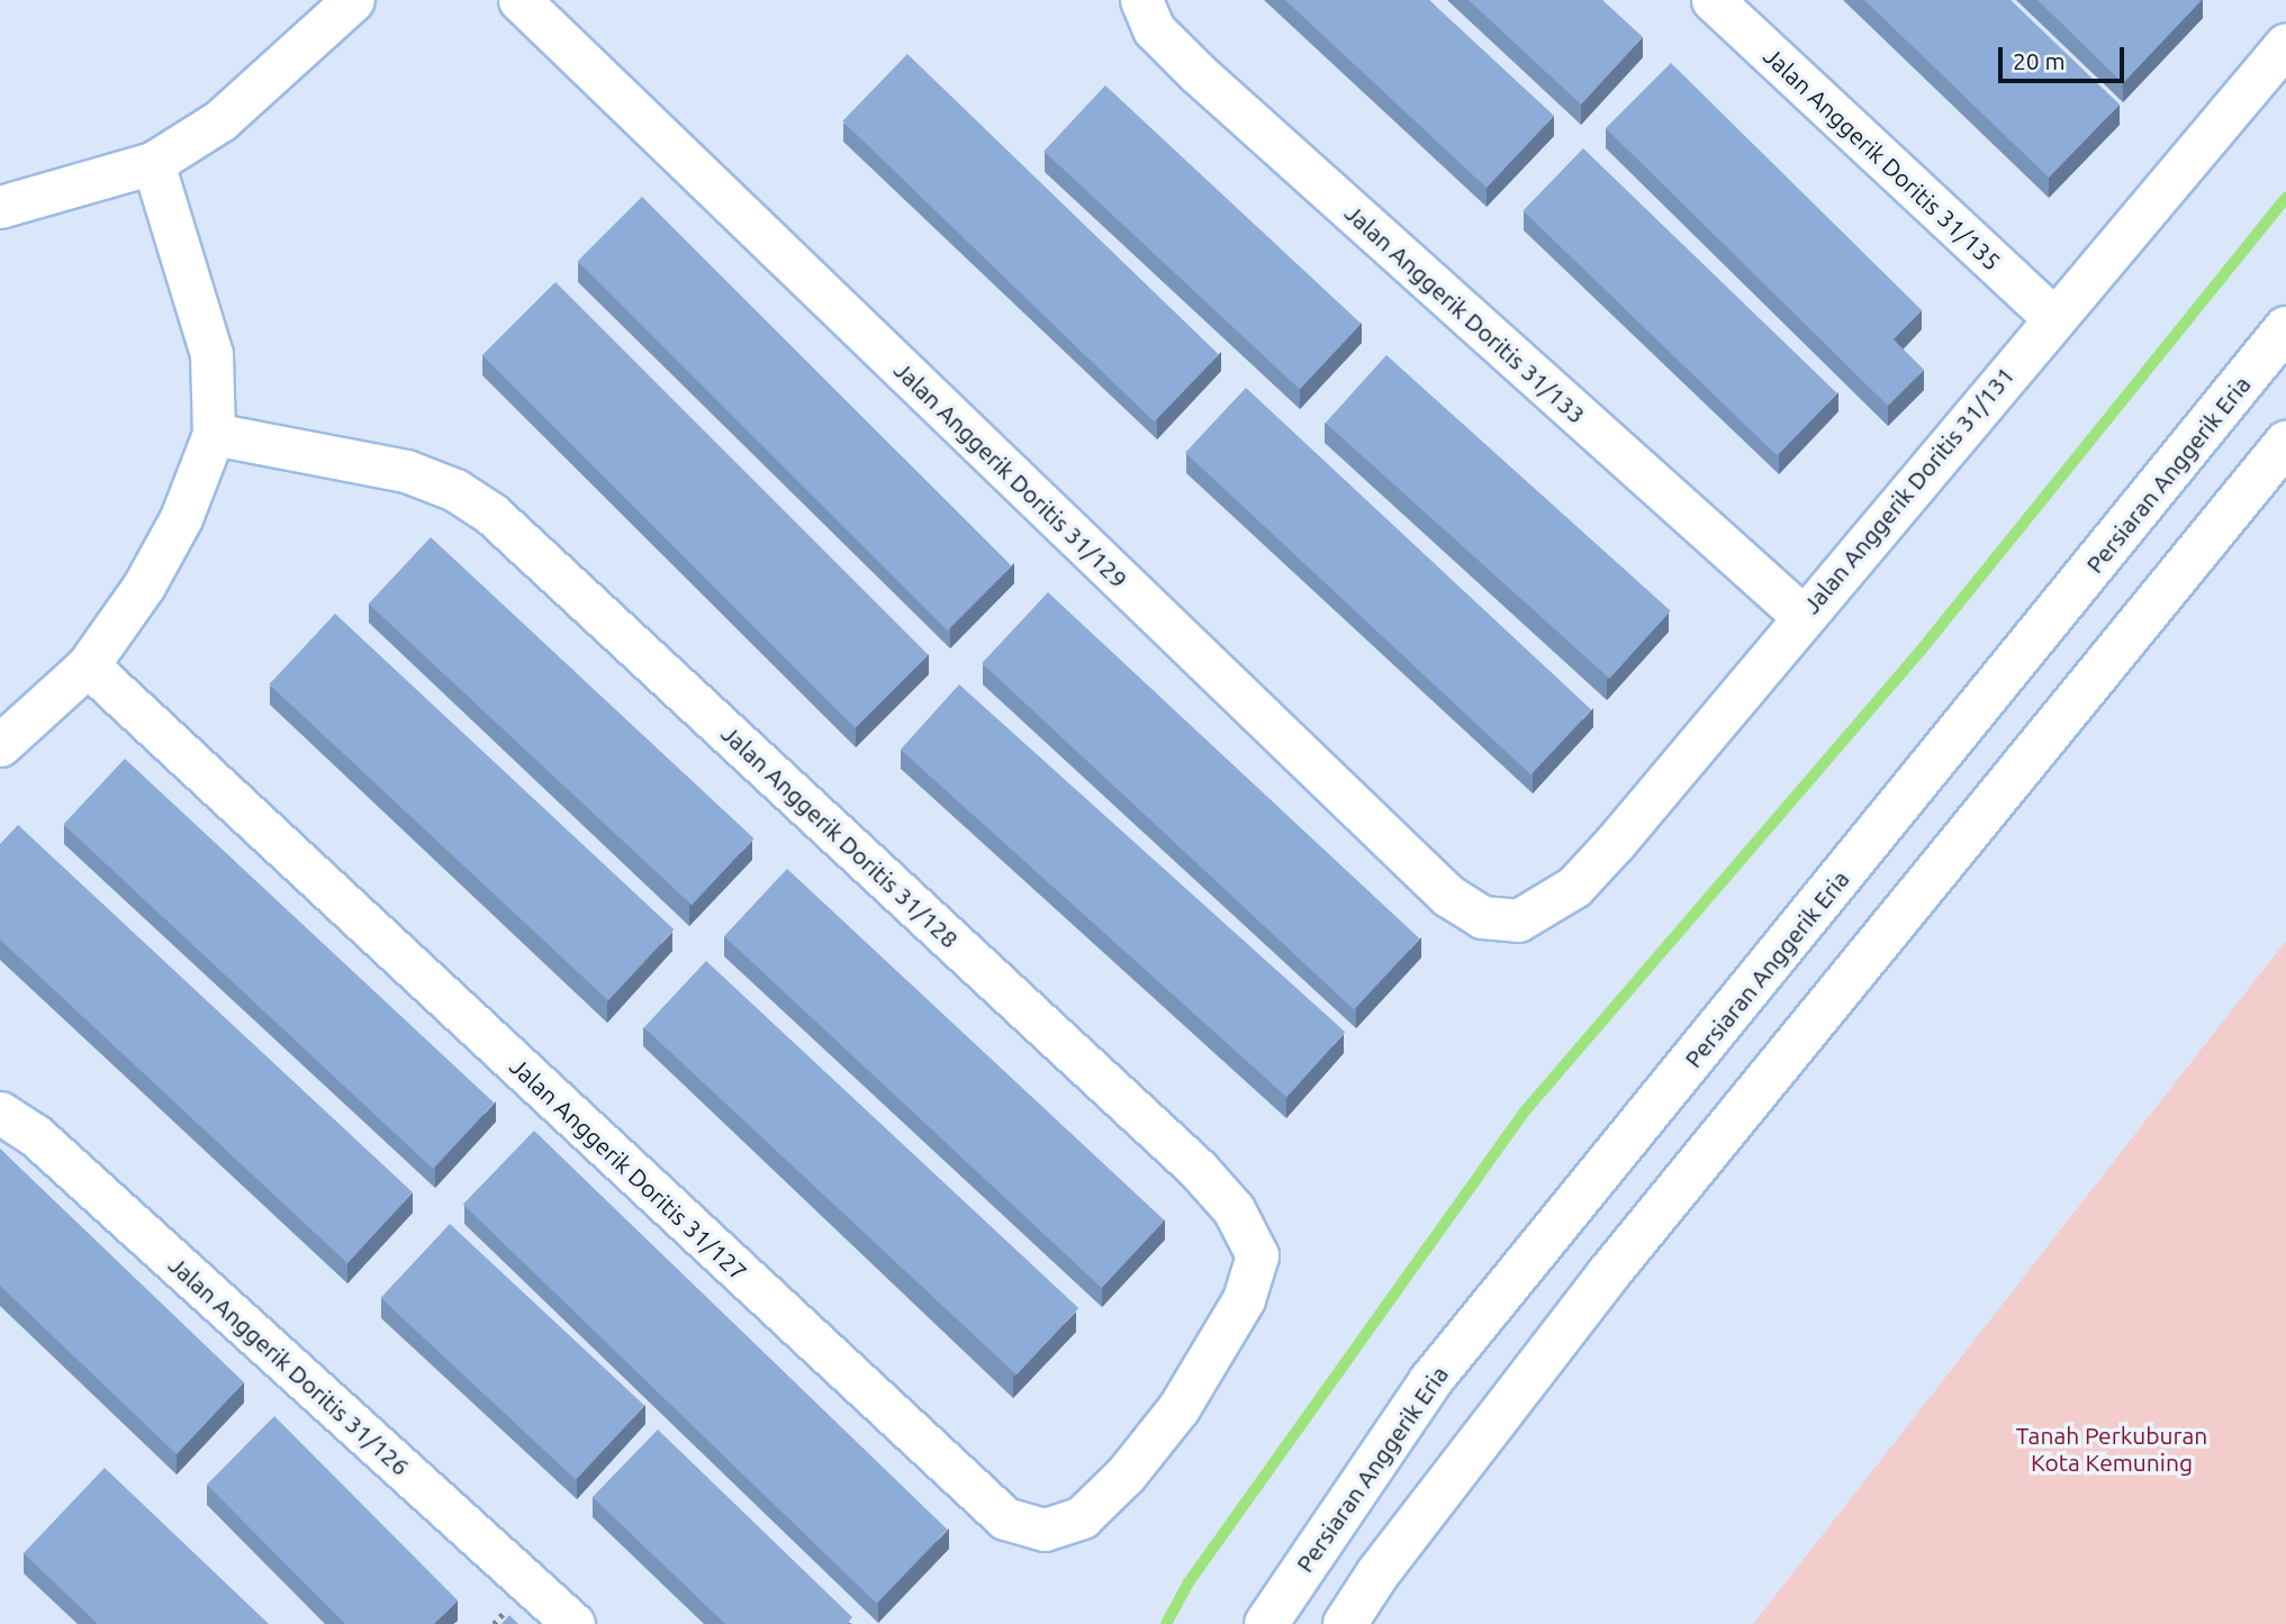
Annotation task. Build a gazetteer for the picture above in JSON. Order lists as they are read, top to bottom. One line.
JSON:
{"streets":{"main road":["Persiaran Anggerik Eria"],"street":["Jalan Anggerik Doritis 31/135","Jalan Anggerik Doritis 31/133","Jalan Anggerik Doritis 31/129","Jalan Anggerik Doritis 31/131","Jalan Anggerik Doritis 31/128","Jalan Anggerik Doritis 31/127","Jalan Anggerik Doritis 31/126"]},"crossings":[["Jalan Anggerik Doritis 31/135","Jalan Anggerik Doritis 31/131"],["Jalan Anggerik Doritis 31/133","Jalan Anggerik Doritis 31/131"],["Jalan Anggerik Doritis 31/129","Jalan Anggerik Doritis 31/131"],["Jalan Anggerik Doritis 31/128","Jalan Anggerik Doritis 31/127"]],"parks":["Tanah Perkuburan Kota Kemuning"],"scale_bar":"20 m"}
